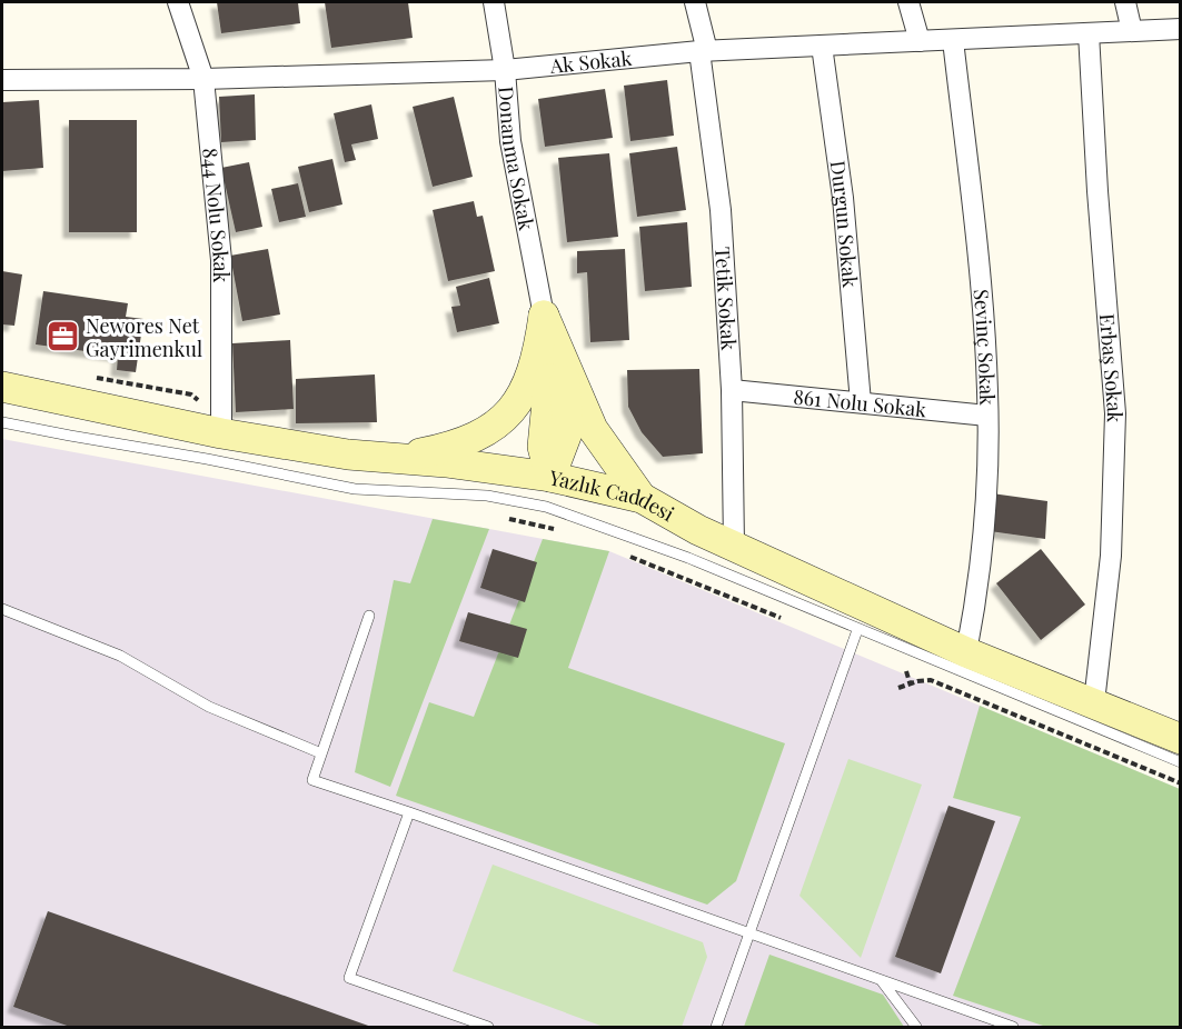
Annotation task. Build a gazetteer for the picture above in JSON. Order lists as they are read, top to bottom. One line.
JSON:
{"streets":{"main road":["Yazlık Caddesi"],"street":["Ak Sokak","Donanma Sokak","844 Nolu Sokak","Durgun Sokak","Tetik Sokak","Sevinç Sokak","Erbaş Sokak","861 Nolu Sokak"]},"crossings":[["Ak Sokak","Donanma Sokak"],["Ak Sokak","844 Nolu Sokak"],["Ak Sokak","Durgun Sokak"],["Ak Sokak","Tetik Sokak"],["Ak Sokak","Sevinç Sokak"],["Ak Sokak","Erbaş Sokak"],["844 Nolu Sokak","Yazlık Caddesi"],["Durgun Sokak","861 Nolu Sokak"],["Tetik Sokak","861 Nolu Sokak"],["Tetik Sokak","Yazlık Caddesi"],["Sevinç Sokak","861 Nolu Sokak"],["Sevinç Sokak","Yazlık Caddesi"],["Erbaş Sokak","Yazlık Caddesi"]],"places":{"office":["Newores Net Gayrimenkul"]}}
